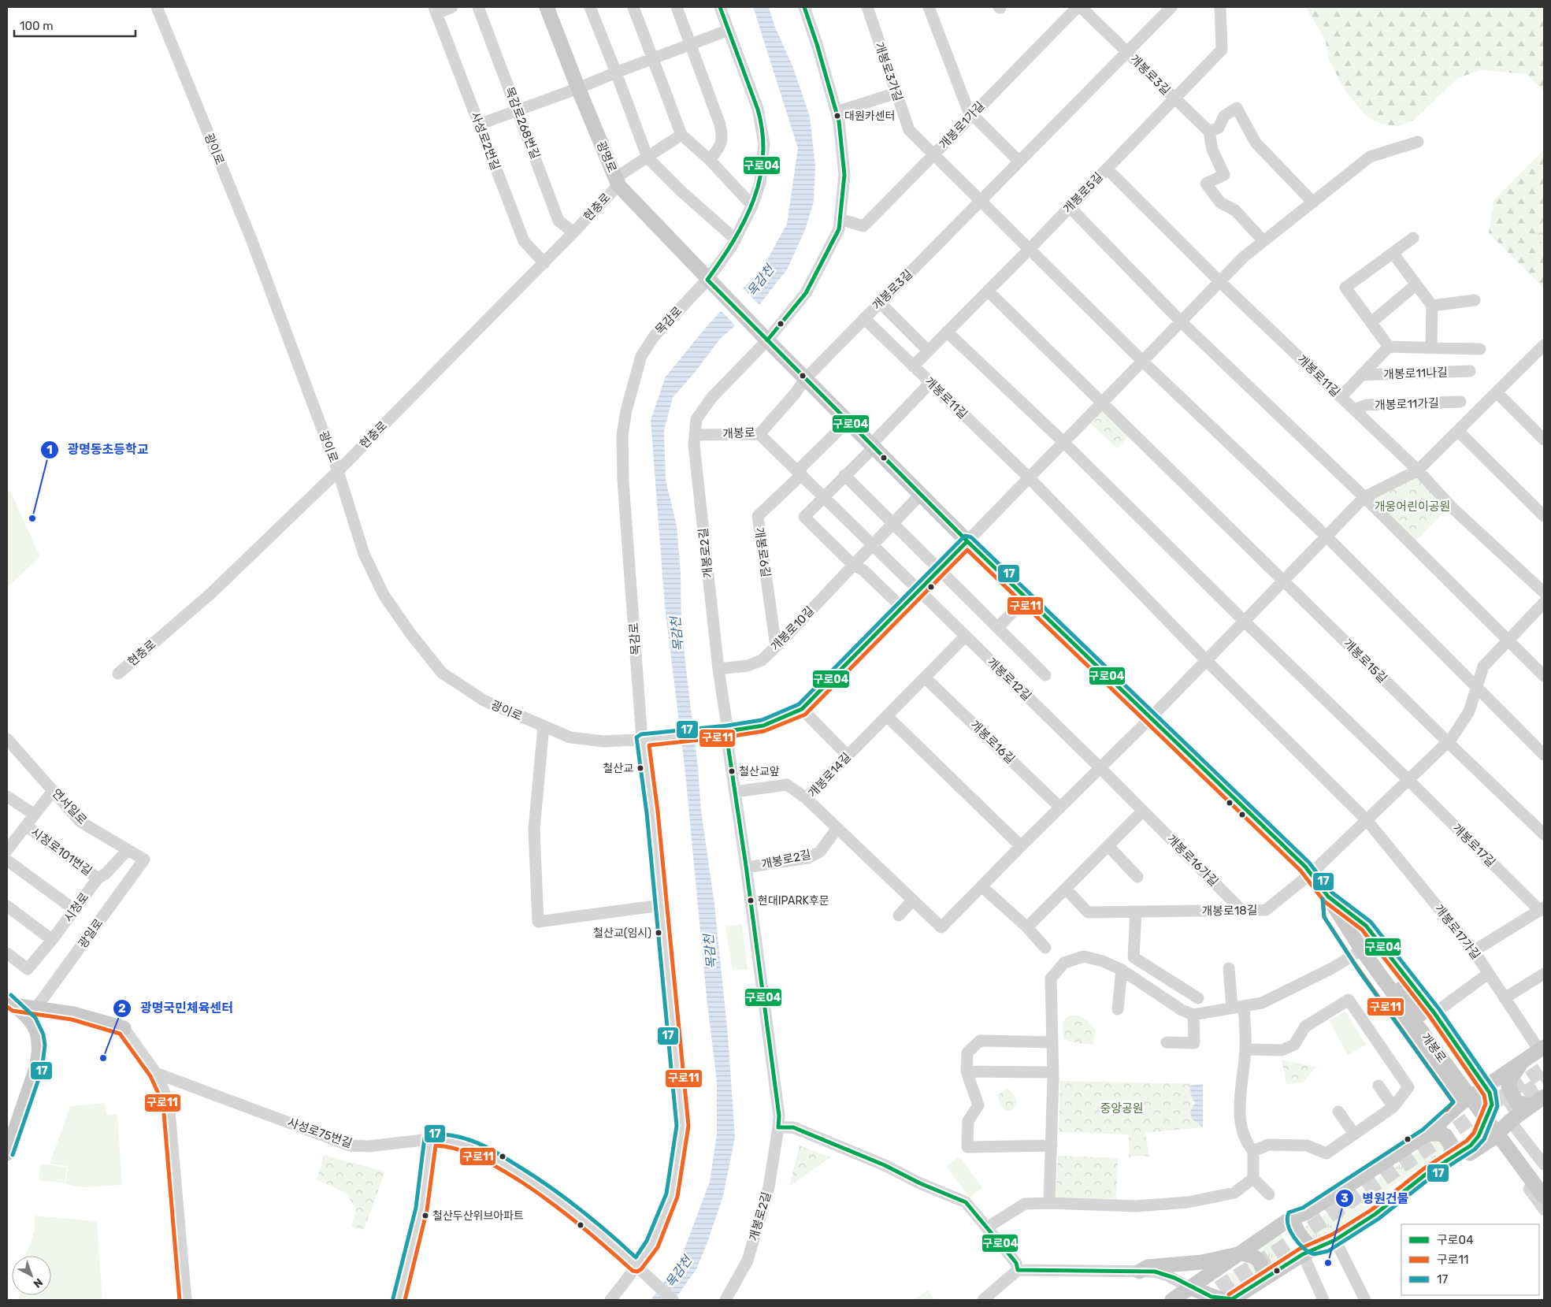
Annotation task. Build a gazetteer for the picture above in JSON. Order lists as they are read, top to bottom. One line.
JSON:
{"streets":{"main road":["광명로","개봉로"],"street":["개봉로3가길","개봉로3길","목감로268번길","개봉로1가길","사성로2번길","광이로","개봉로5길","현충로","목감로","개봉로11나길","개봉로11길","개봉로11가길","개봉로6길","개봉로2길","개봉로10길","개봉로15길","개봉로12길","개봉로16길","개봉로14길","연서일로","개봉로17길","시청로101번길","개봉로16가길","시청로","개봉로18길","개봉로17가길","광일로","사성로75번길"]},"crossings":[["개봉로3가길","개봉로3길"],["개봉로3가길","개봉로1가길"],["개봉로3길","개봉로5길"],["개봉로3길","개봉로11길"],["개봉로3길","개봉로"],["목감로268번길","현충로"],["개봉로1가길","개봉로2길"],["사성로2번길","현충로"],["광이로","현충로"],["광이로","목감로"],["광이로","개봉로2길"],["광명로","현충로"],["광명로","목감로"],["광명로","개봉로"],["개봉로5길","개봉로11길"],["목감로","개봉로"],["목감로","사성로75번길"],["개봉로11나길","개봉로11길"],["개봉로11길","개봉로11가길"],["개봉로","개봉로6길"],["개봉로","개봉로2길"],["개봉로","개봉로10길"],["개봉로","개봉로18길"],["개봉로6길","개봉로10길"],["개봉로2길","개봉로10길"],["개봉로2길","개봉로14길"],["개봉로12길","개봉로14길"],["개봉로12길","개봉로16가길"],["개봉로16길","개봉로14길"],["연서일로","시청로101번길"],["연서일로","시청로"],["연서일로","광일로"],["시청로101번길","시청로"],["개봉로16가길","개봉로18길"]],"water":["목감천"],"parks":["개웅어린이공원","중앙공원"],"places":["대원카센터","광명동초등학교","철산교","철산교앞","현대IPARK후문","철산교(임시)","광명국민체육센터","철산두산위브아파트","병원건물"],"lines":["transit line 구로04","transit line 17","transit line 구로11"],"legend":["구로04","구로11","17"],"scale_bar":"100 m","north":"bottom right"}
